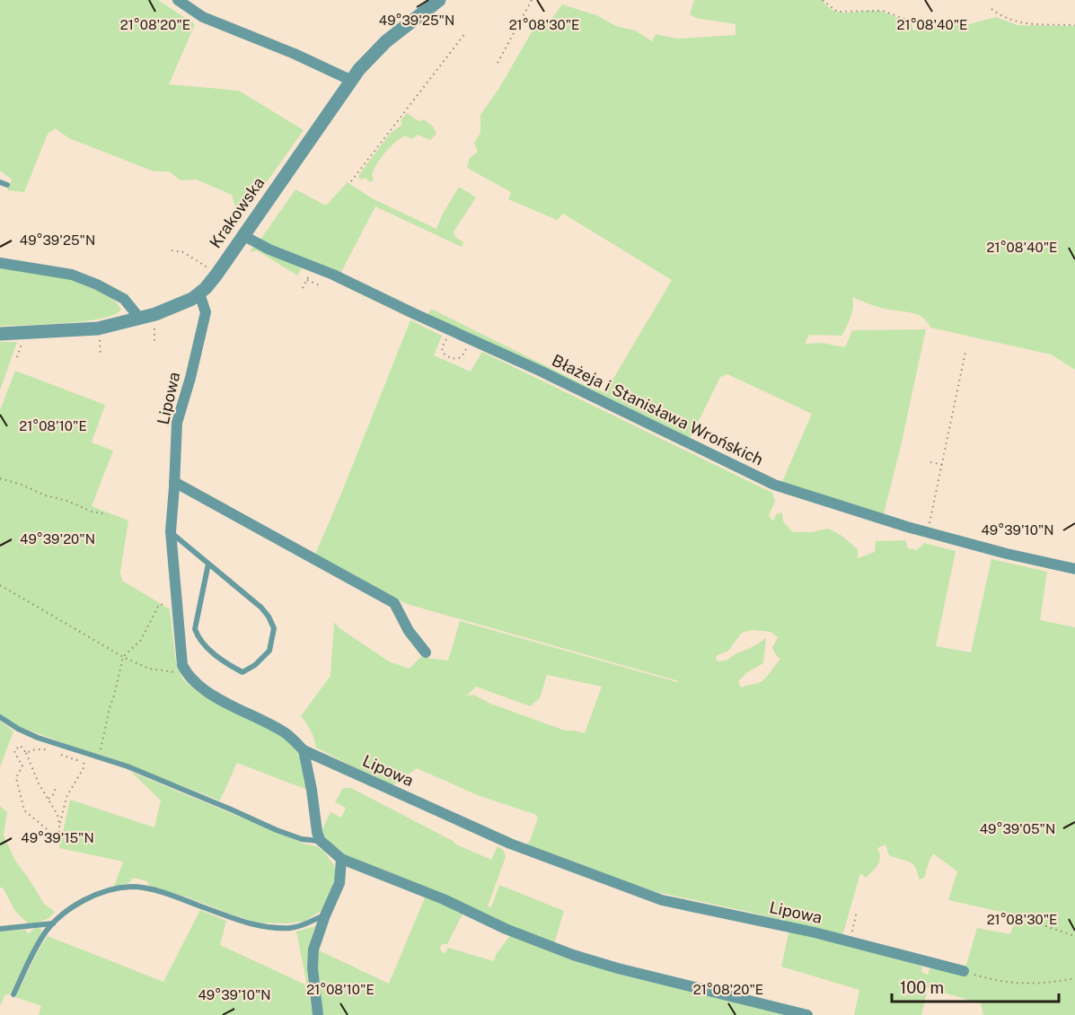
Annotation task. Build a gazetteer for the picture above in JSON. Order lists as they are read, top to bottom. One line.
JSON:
{"streets":{"street":["Krakowska","Lipowa","Błażeja i Stanisława Wrońskich"]},"crossings":[["Krakowska","Lipowa"],["Krakowska","Błażeja i Stanisława Wrońskich"]],"scale_bar":"100 m","coordinates":["49°39'25\"N","21°08'20\"E","21°08'30\"E","21°08'40\"E","21°08'10\"E","49°39'10\"N","49°39'20\"N","49°39'05\"N","49°39'15\"N"]}
